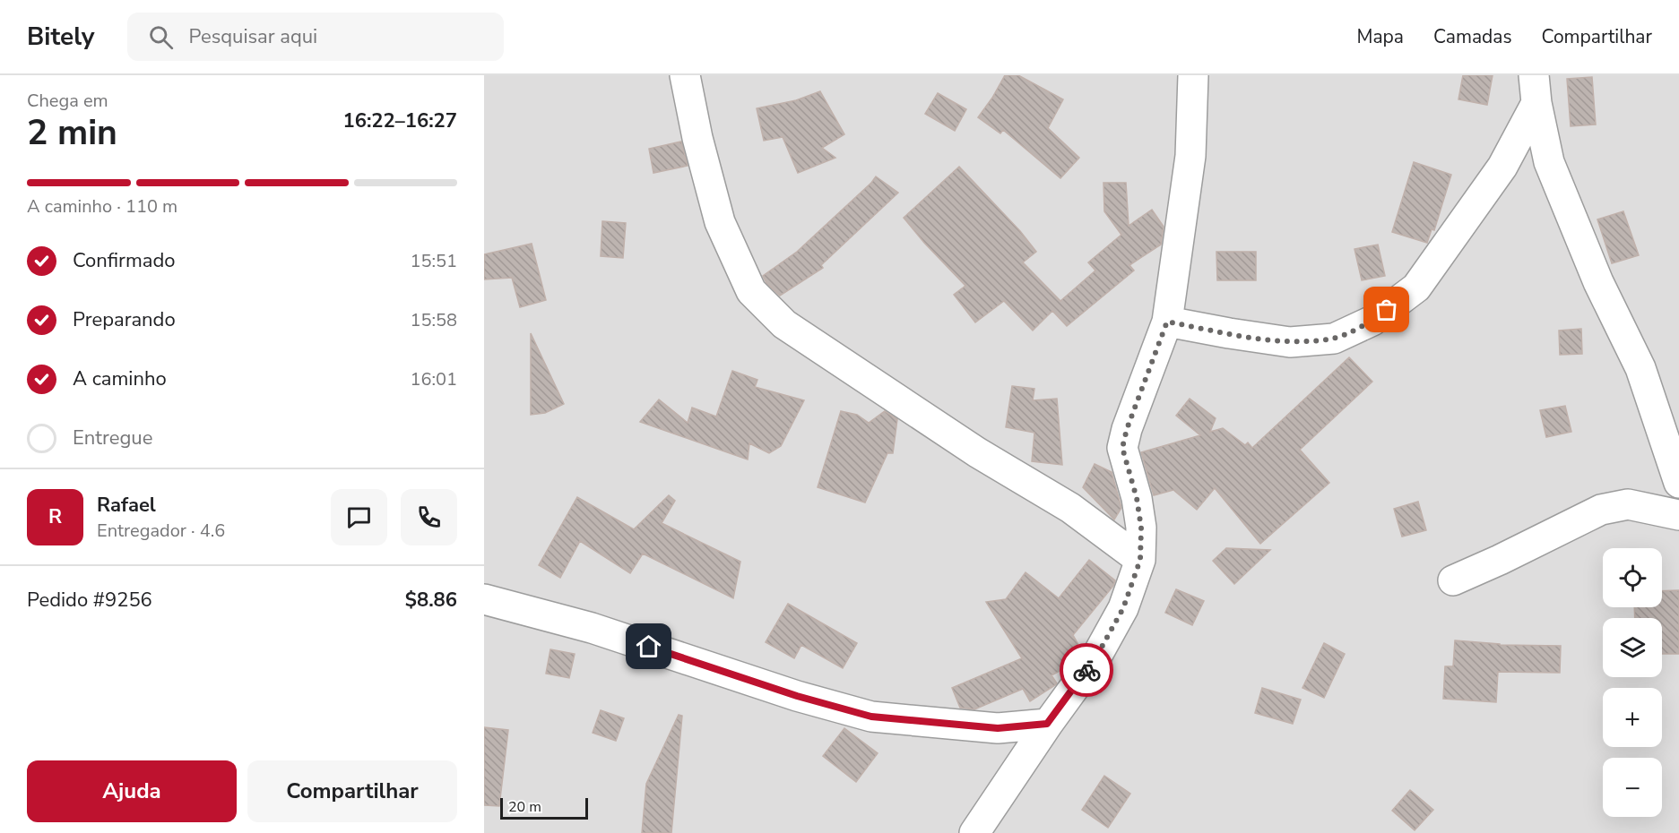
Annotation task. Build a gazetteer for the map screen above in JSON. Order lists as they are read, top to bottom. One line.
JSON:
{"scale_bar":"20 m","page":{"header":"Bitely","search":"Pesquisar aqui","nav":["Mapa","Camadas","Compartilhar"],"heading":["2 min","Chega em","16:22–16:27"],"panel":["Rafael","Entregador · 4.6","Pedido #9256","$8.86"],"bar":"A caminho · 110 m","list":[["Confirmado","15:51"],["Preparando","15:58"],["A caminho","16:01"],"Entregue"],"round":"R","map_buttons":["+","−"],"buttons":["Ajuda","Compartilhar"],"scale":"20 m"}}
